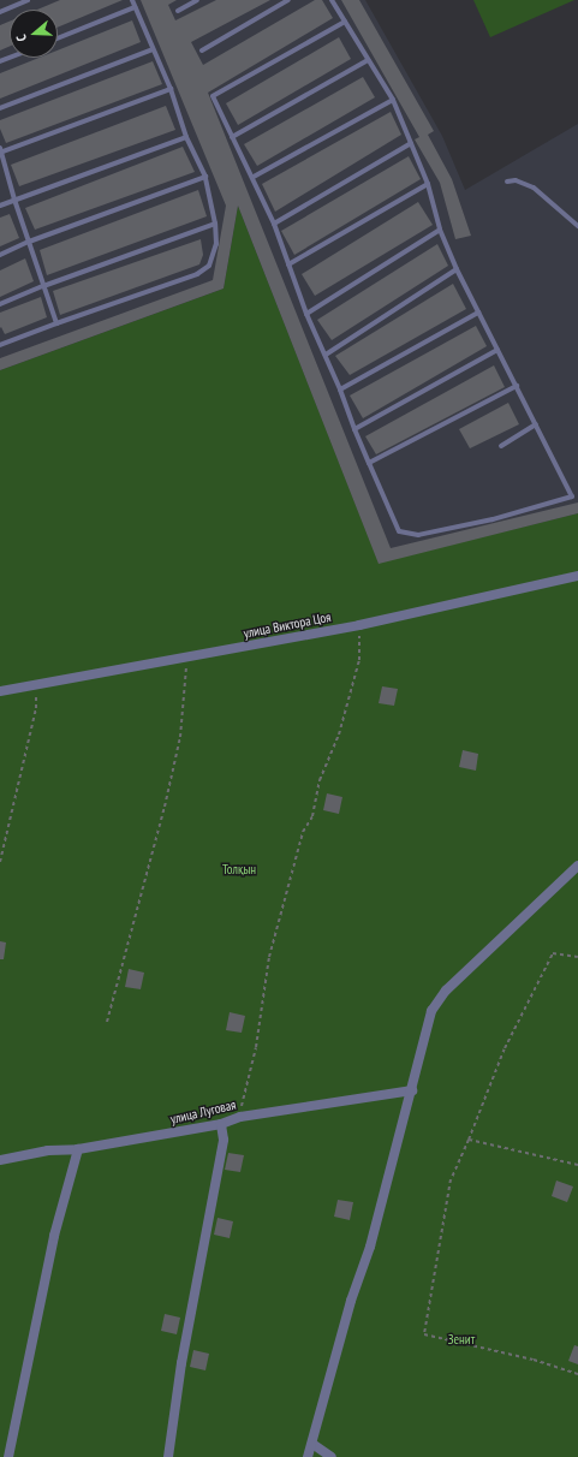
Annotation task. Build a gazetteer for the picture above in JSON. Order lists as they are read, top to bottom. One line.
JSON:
{"streets":{"street":["улица Виктора Цоя","улица Луговая"]},"parks":["Толқын","Зенит"],"north":"left"}
